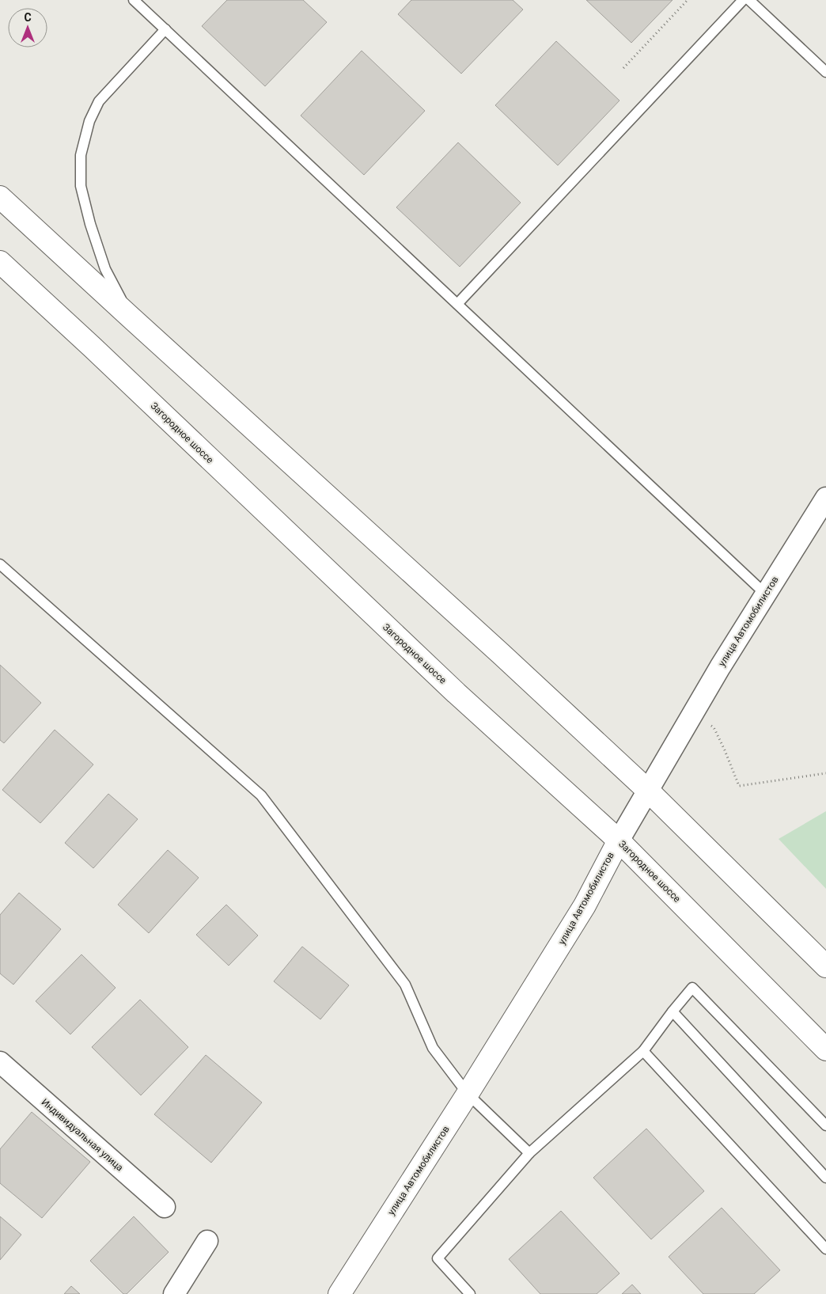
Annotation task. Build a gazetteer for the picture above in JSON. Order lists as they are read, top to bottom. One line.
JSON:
{"streets":{"main road":["Загородное шоссе","улица Автомобилистов"],"street":["Индивидуальная улица"]},"crossings":[["Загородное шоссе","улица Автомобилистов"]],"north":"top"}
